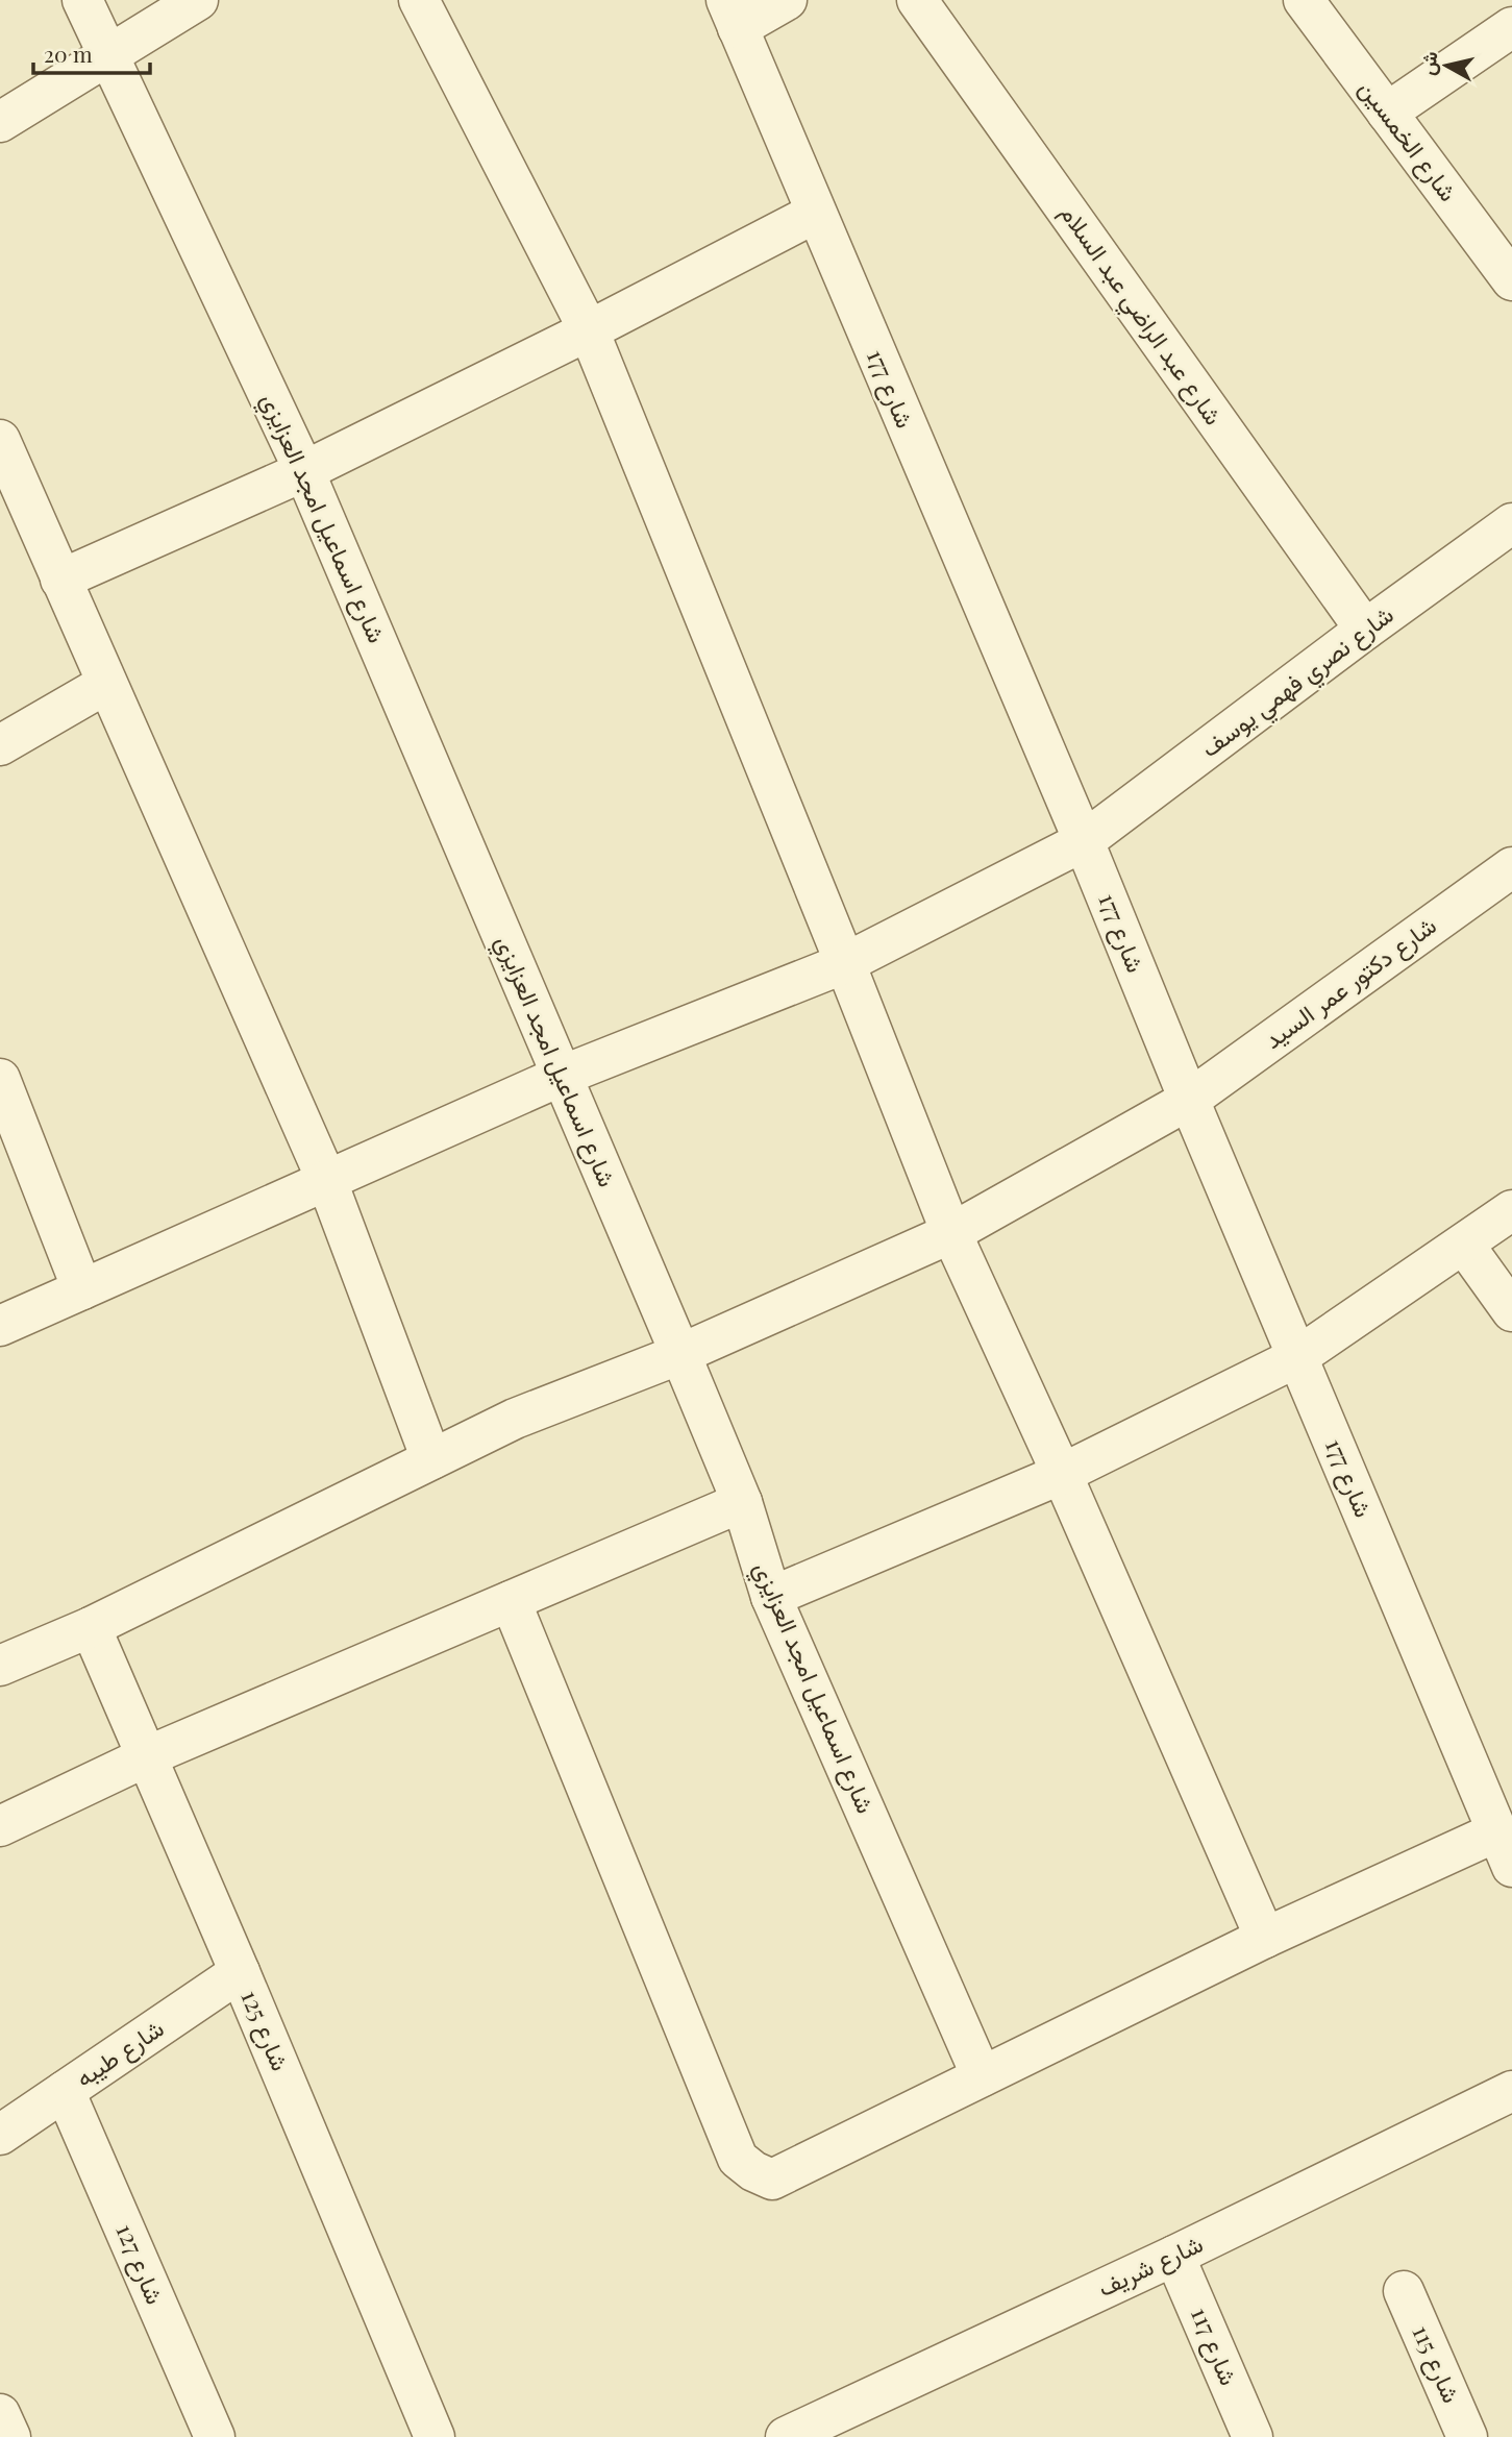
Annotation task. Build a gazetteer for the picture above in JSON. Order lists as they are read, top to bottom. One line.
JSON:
{"streets":{"street":["شارع الخمسين","شارع عبد الراضي عبد السلام","شارع 177","شارع اسماعيل امجد العزايزي","شارع نصري فهمي يوسف","شارع دكتور عمر السيد","شارع 125","شارع طيبه","شارع 127","شارع شريف","شارع 117","شارع 115"]},"crossings":[["شارع عبد الراضي عبد السلام","شارع نصري فهمي يوسف"],["شارع 177","شارع نصري فهمي يوسف"],["شارع 177","شارع دكتور عمر السيد"],["شارع اسماعيل امجد العزايزي","شارع نصري فهمي يوسف"],["شارع اسماعيل امجد العزايزي","شارع دكتور عمر السيد"],["شارع دكتور عمر السيد","شارع 125"],["شارع 125","شارع طيبه"],["شارع طيبه","شارع 127"],["شارع شريف","شارع 117"]],"scale_bar":"20 m","north":"left"}
